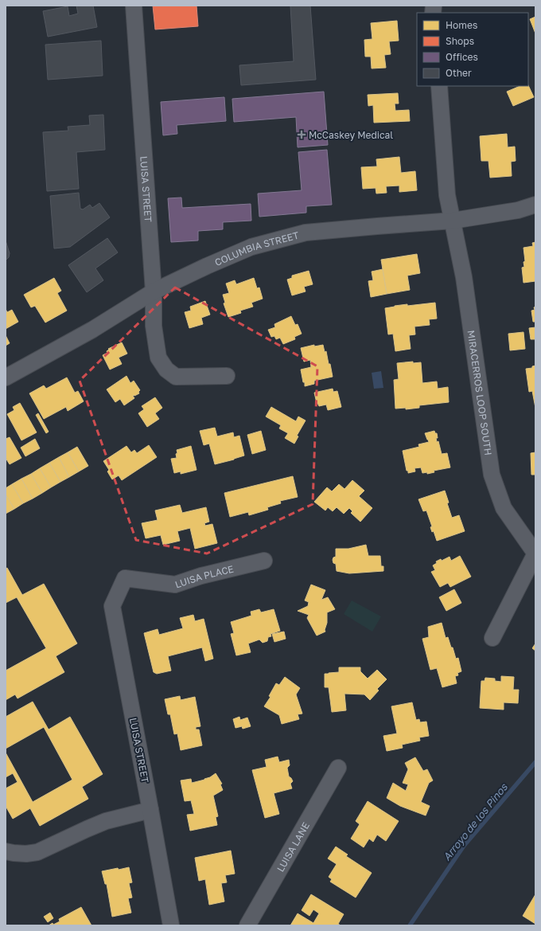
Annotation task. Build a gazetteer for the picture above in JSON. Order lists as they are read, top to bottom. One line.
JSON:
{"streets":{"street":["LUISA STREET","COLUMBIA STREET","MIRACERROS LOOP SOUTH","LUISA PLACE","LUISA LANE"]},"crossings":[["LUISA STREET","COLUMBIA STREET"],["LUISA STREET","LUISA PLACE"],["COLUMBIA STREET","MIRACERROS LOOP SOUTH"]],"water":["Arroyo de los Pinos"],"places":{"health":["McCaskey Medical"]},"legend":["Homes","Shops","Offices","Other"]}
